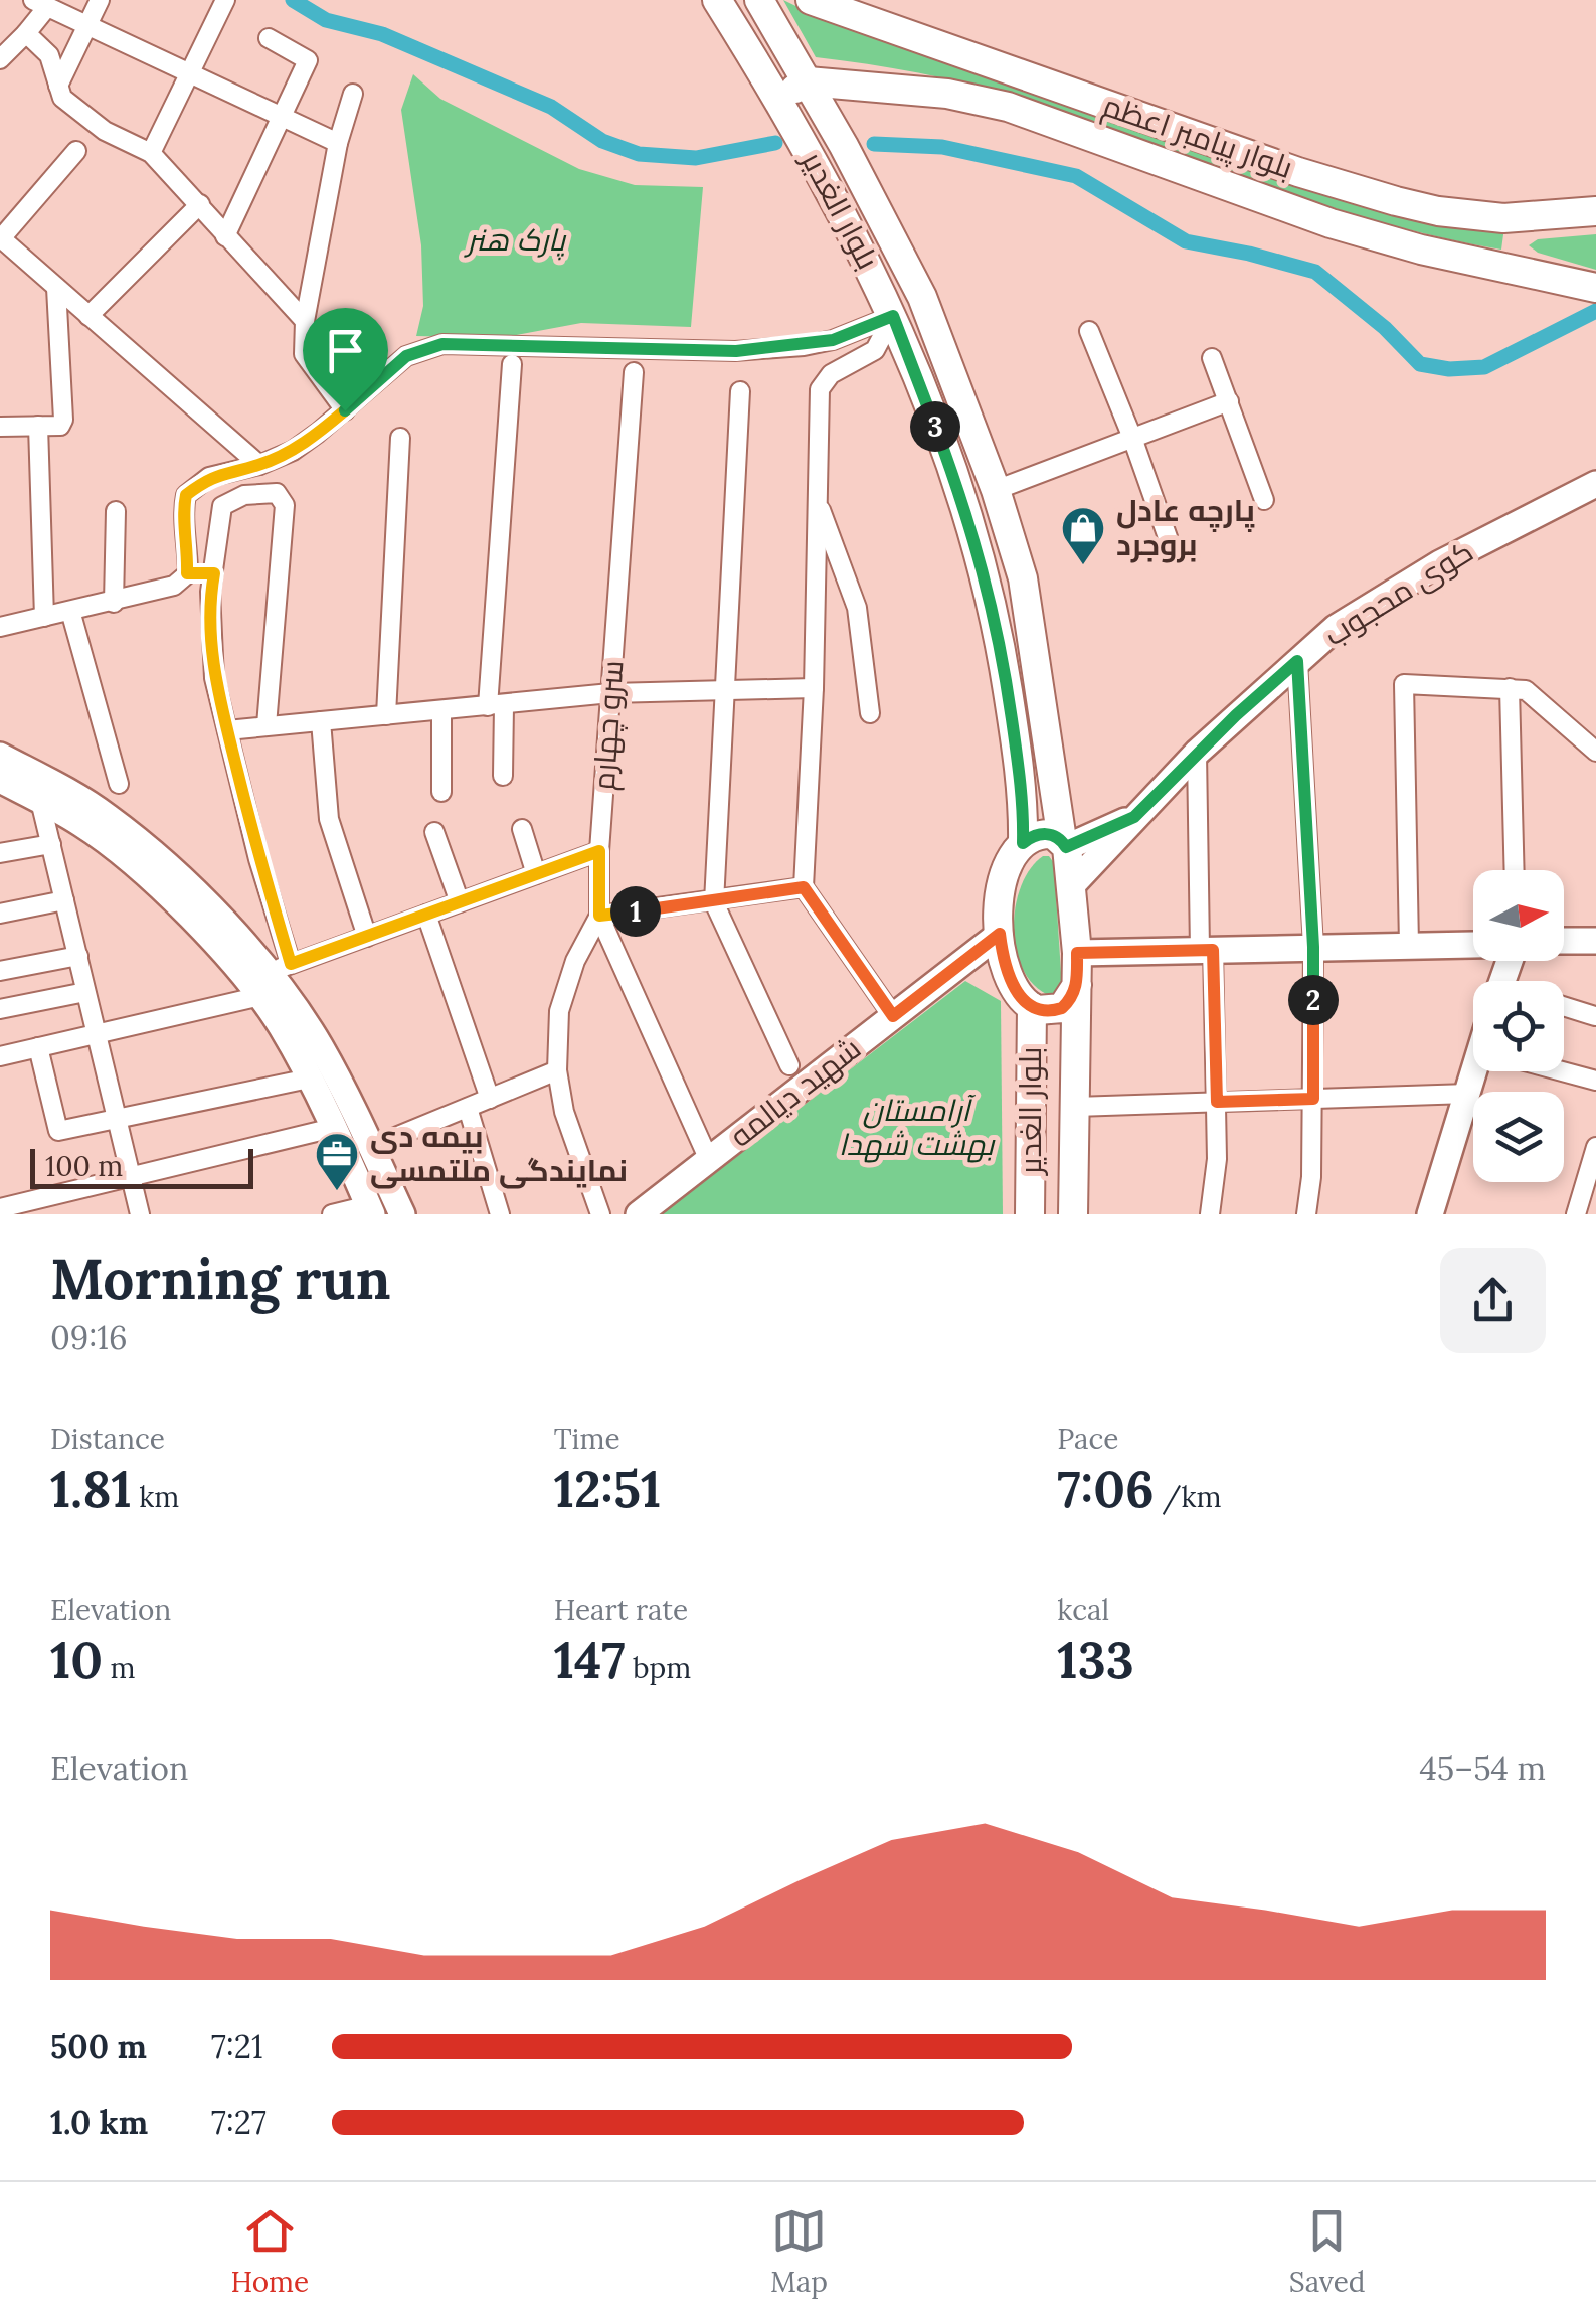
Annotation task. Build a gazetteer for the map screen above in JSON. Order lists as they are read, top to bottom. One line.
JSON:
{"streets":{"main road":["بلوار پیامبر اعظم","بلوار الغدیر"],"street":["کوی محجوب","سرو چهارم","شهید دیالمه"]},"crossings":[["بلوار پیامبر اعظم","بلوار الغدیر"],["بلوار الغدیر","کوی محجوب"]],"parks":["پارک هنر","آرامستان بهشت شهدا"],"places":{"shop":["پارچه عادل بروجرد"],"office":["بیمه دی نمایندگی ملتمسی"]},"scale_bar":"100 m","north":"right","page":{"pins":["3","1","2"],"scale":"100 m","heading":["Morning run","09:16"],"stats":[["Distance","1.81 km"],["Time","12:51"],["Pace","7:06 /km"],["Elevation","10 m"],["Heart rate","147 bpm"],["kcal","133"]],"chart":["Elevation","45–54 m"],"list":[{"name":"500 m","note":"7:21"},{"name":"1.0 km","note":"7:27"}],"tabs":["Home","Map","Saved"]}}
